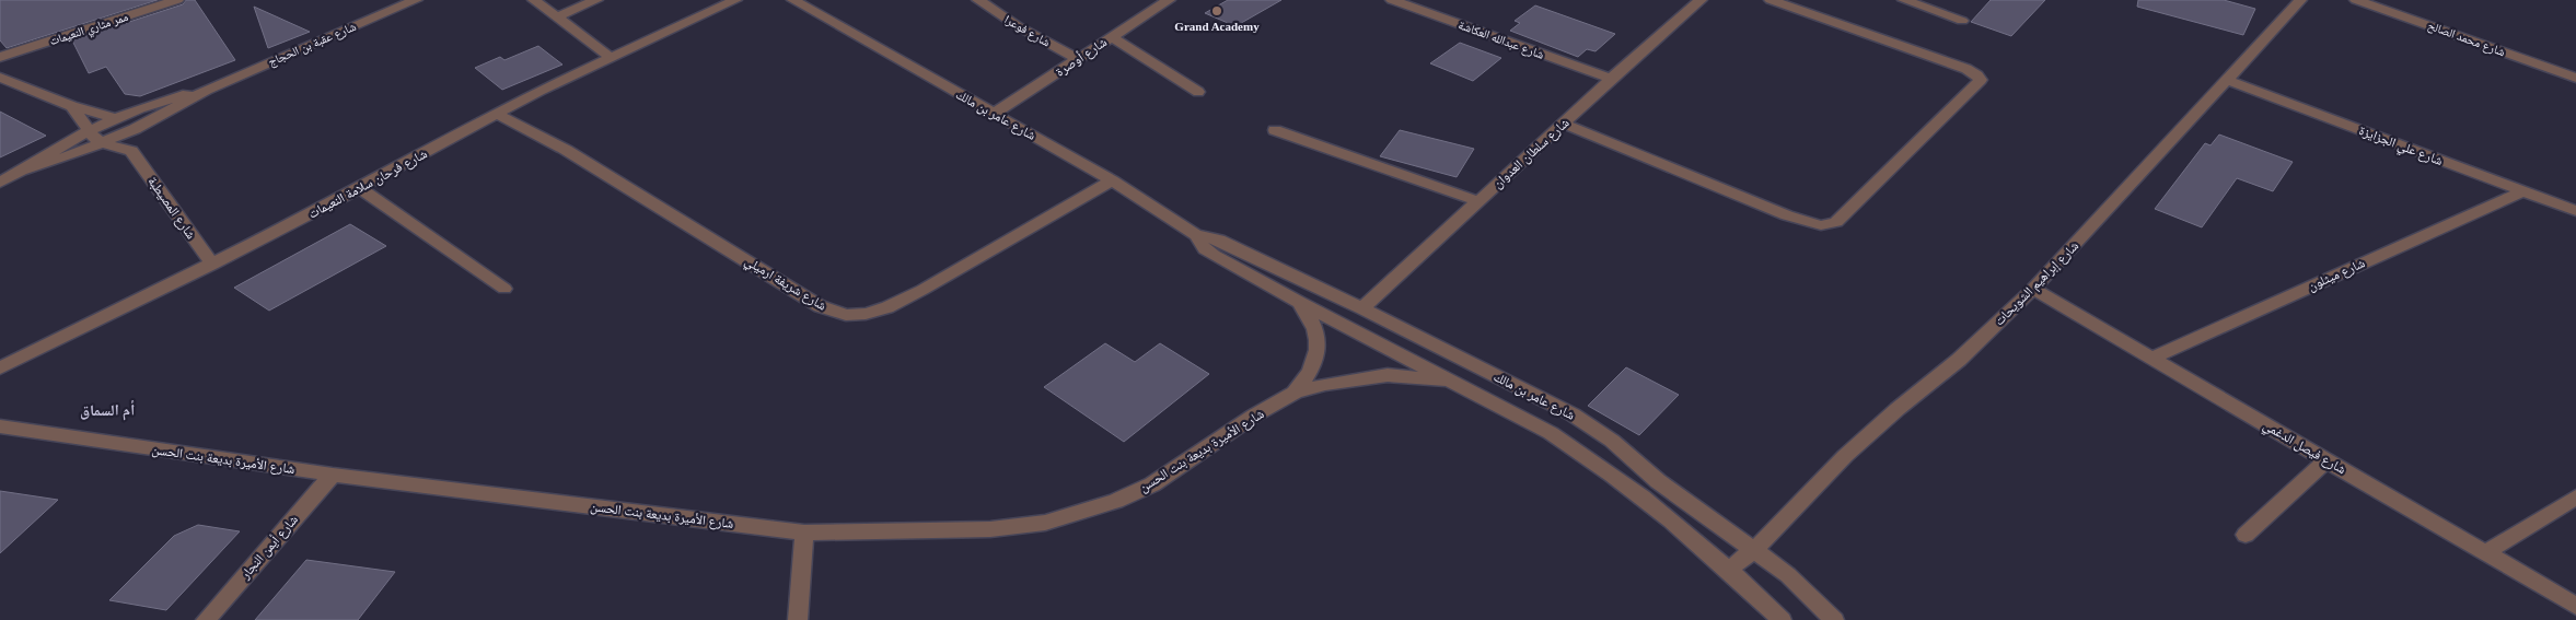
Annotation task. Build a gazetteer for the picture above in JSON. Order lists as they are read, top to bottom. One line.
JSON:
{"streets":{"street":["ممر مثاري النعيمات","شارع فوعرا","شارع محمد الصالح","شارع عبدالله العكاشة","شارع عقبة بن الحجاج","شارع أوصرة","شارع عامر بن مالك","شارع علي الجزايزة","شارع سلطان العدوان","شارع فرحان سلامة النعيمات","شارع المصيطبة","شارع ميثلون","شارع شريفة ارميلي","شارع إبراهيم الشويحات","شارع فيصل الدغمي","شارع الأميرة بديعة بنت الحسن","شارع أيمن النجار"]},"crossings":[["شارع فوعرا","شارع أوصرة"],["شارع عبدالله العكاشة","شارع سلطان العدوان"],["شارع أوصرة","شارع عامر بن مالك"],["شارع عامر بن مالك","شارع سلطان العدوان"],["شارع عامر بن مالك","شارع شريفة ارميلي"],["شارع عامر بن مالك","شارع إبراهيم الشويحات"],["شارع عامر بن مالك","شارع الأميرة بديعة بنت الحسن"],["شارع علي الجزايزة","شارع ميثلون"],["شارع علي الجزايزة","شارع إبراهيم الشويحات"],["شارع فرحان سلامة النعيمات","شارع المصيطبة"],["شارع فرحان سلامة النعيمات","شارع شريفة ارميلي"],["شارع ميثلون","شارع فيصل الدغمي"],["شارع إبراهيم الشويحات","شارع فيصل الدغمي"],["شارع الأميرة بديعة بنت الحسن","شارع أيمن النجار"]],"districts":["أم السماق"],"places":["Grand Academy"]}
